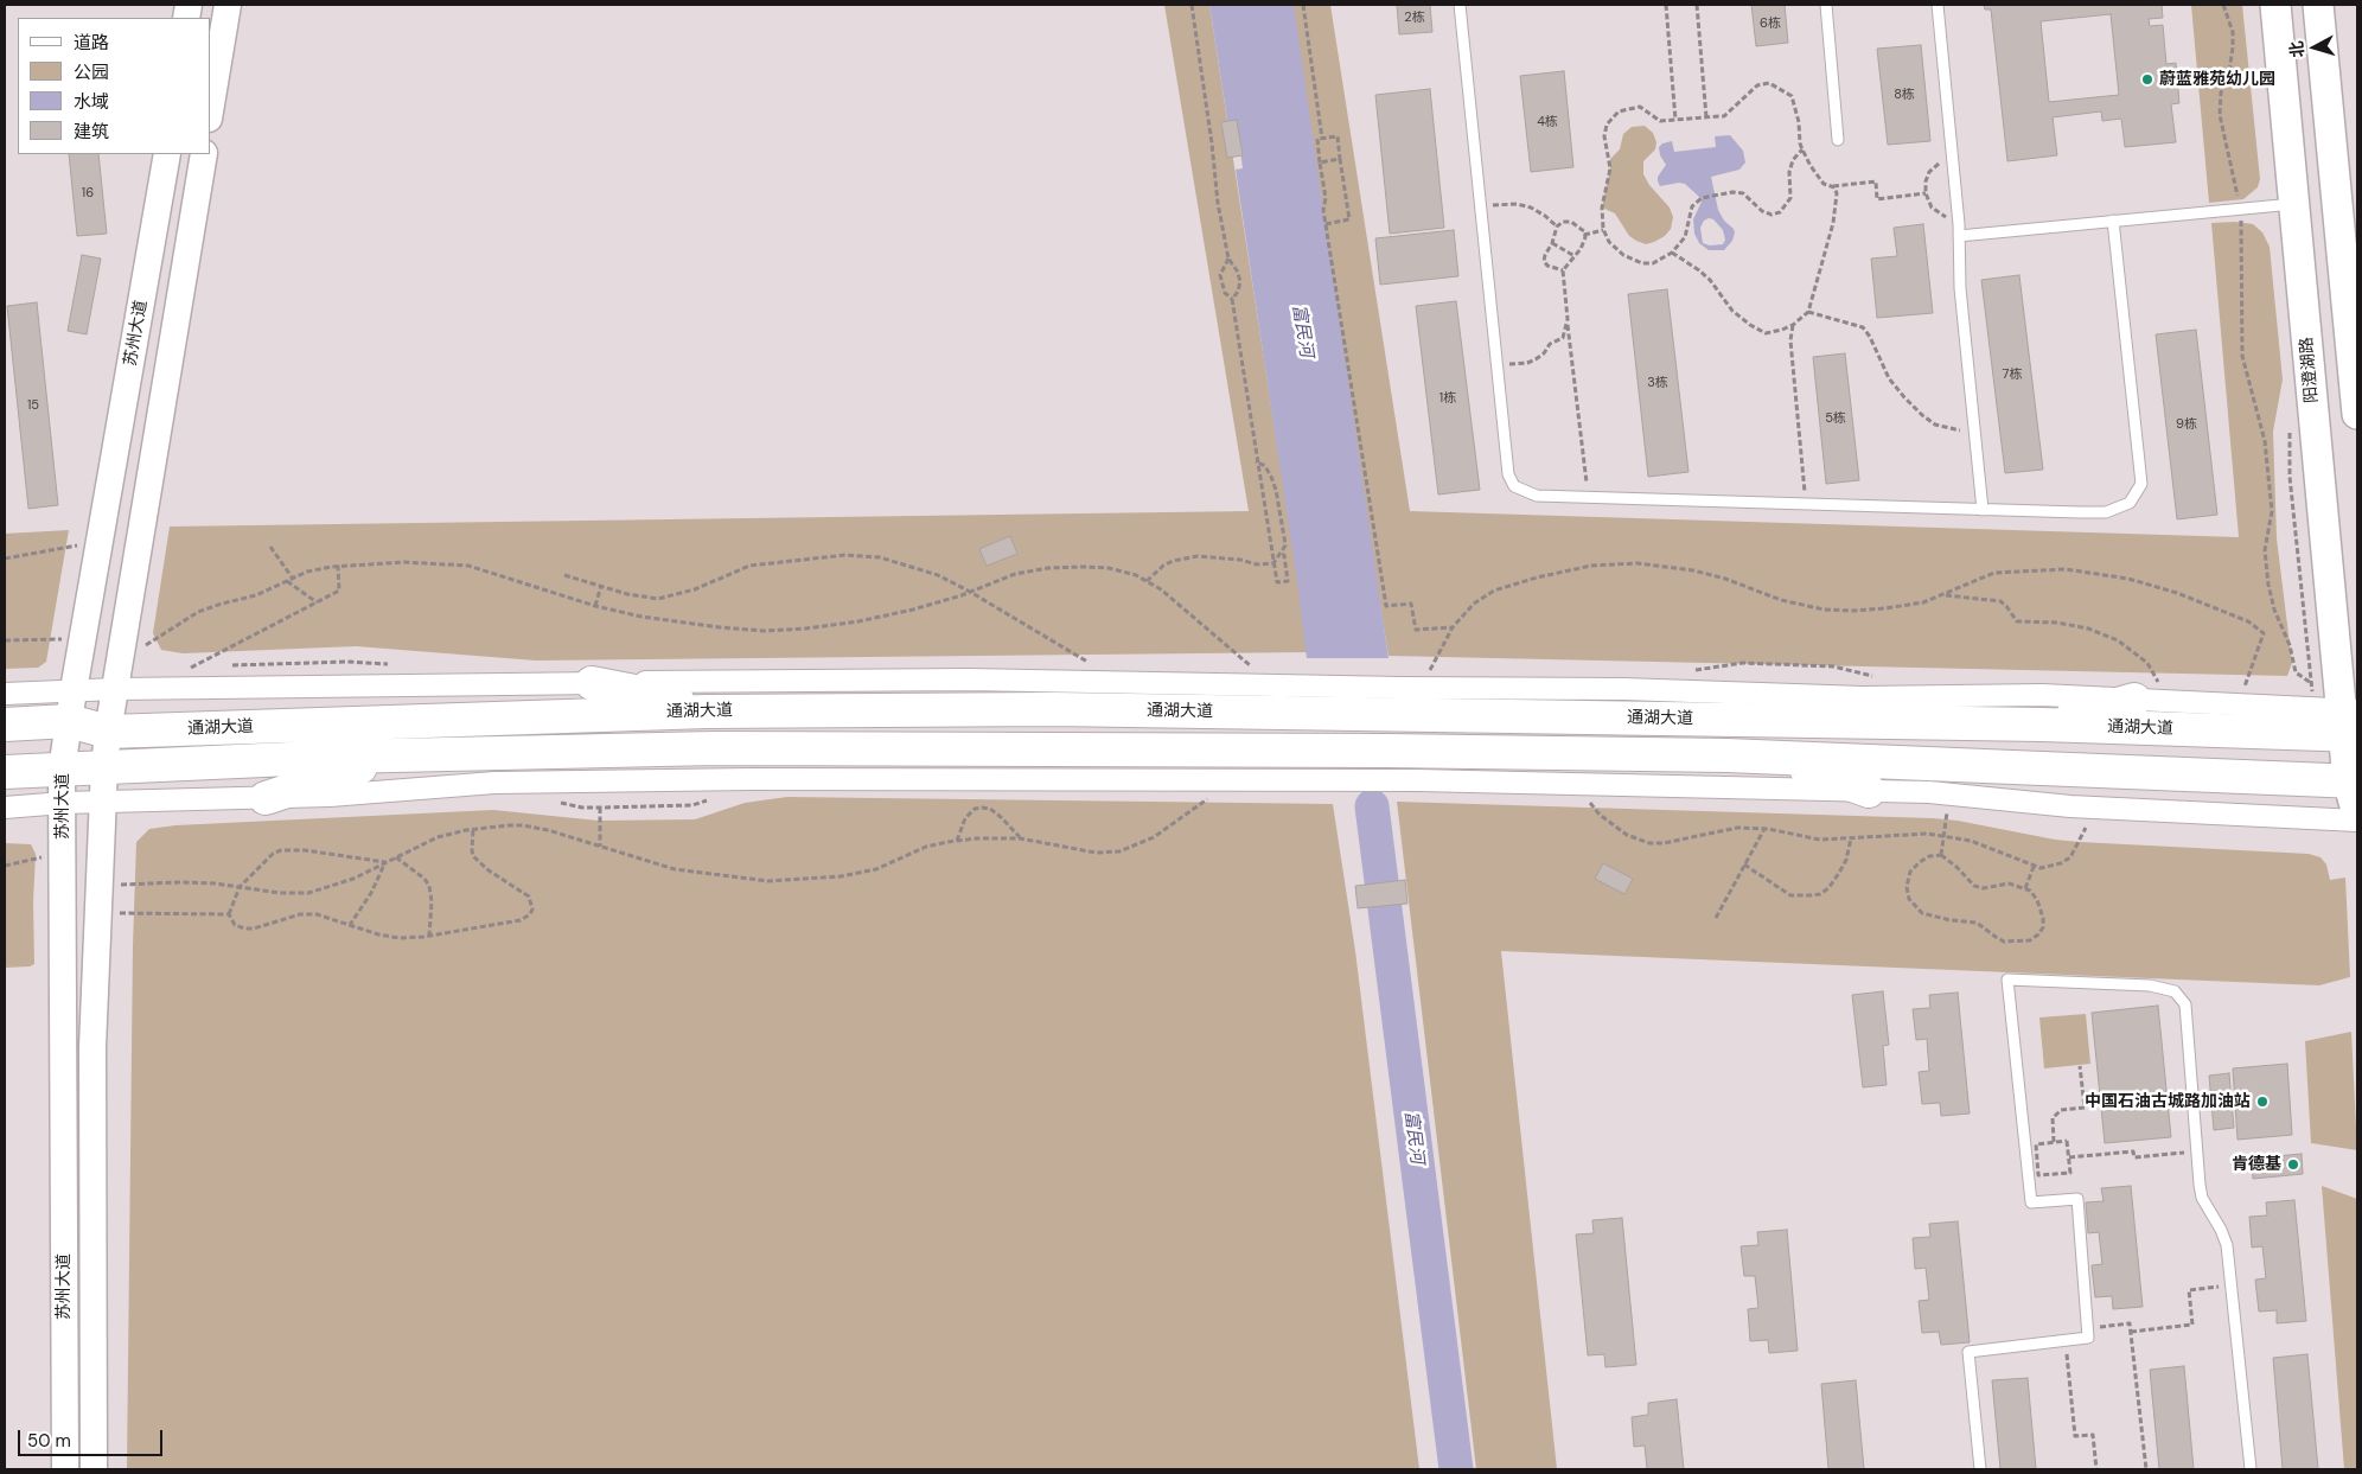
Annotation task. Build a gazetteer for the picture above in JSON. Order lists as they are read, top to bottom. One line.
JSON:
{"streets":{"main road":["阳澄湖路","通湖大道"],"street":["苏州大道"]},"crossings":[["苏州大道","通湖大道"],["阳澄湖路","通湖大道"]],"water":["富民河"],"places":["蔚蓝雅苑幼儿园","中国石油古城路加油站","肯德基"],"house_numbers":["2栋","6栋","8栋","4栋","16","7栋","3栋","1栋","15","5栋","9栋"],"legend":["道路","公园","水域","建筑"],"scale_bar":"50 m","north":"left"}
